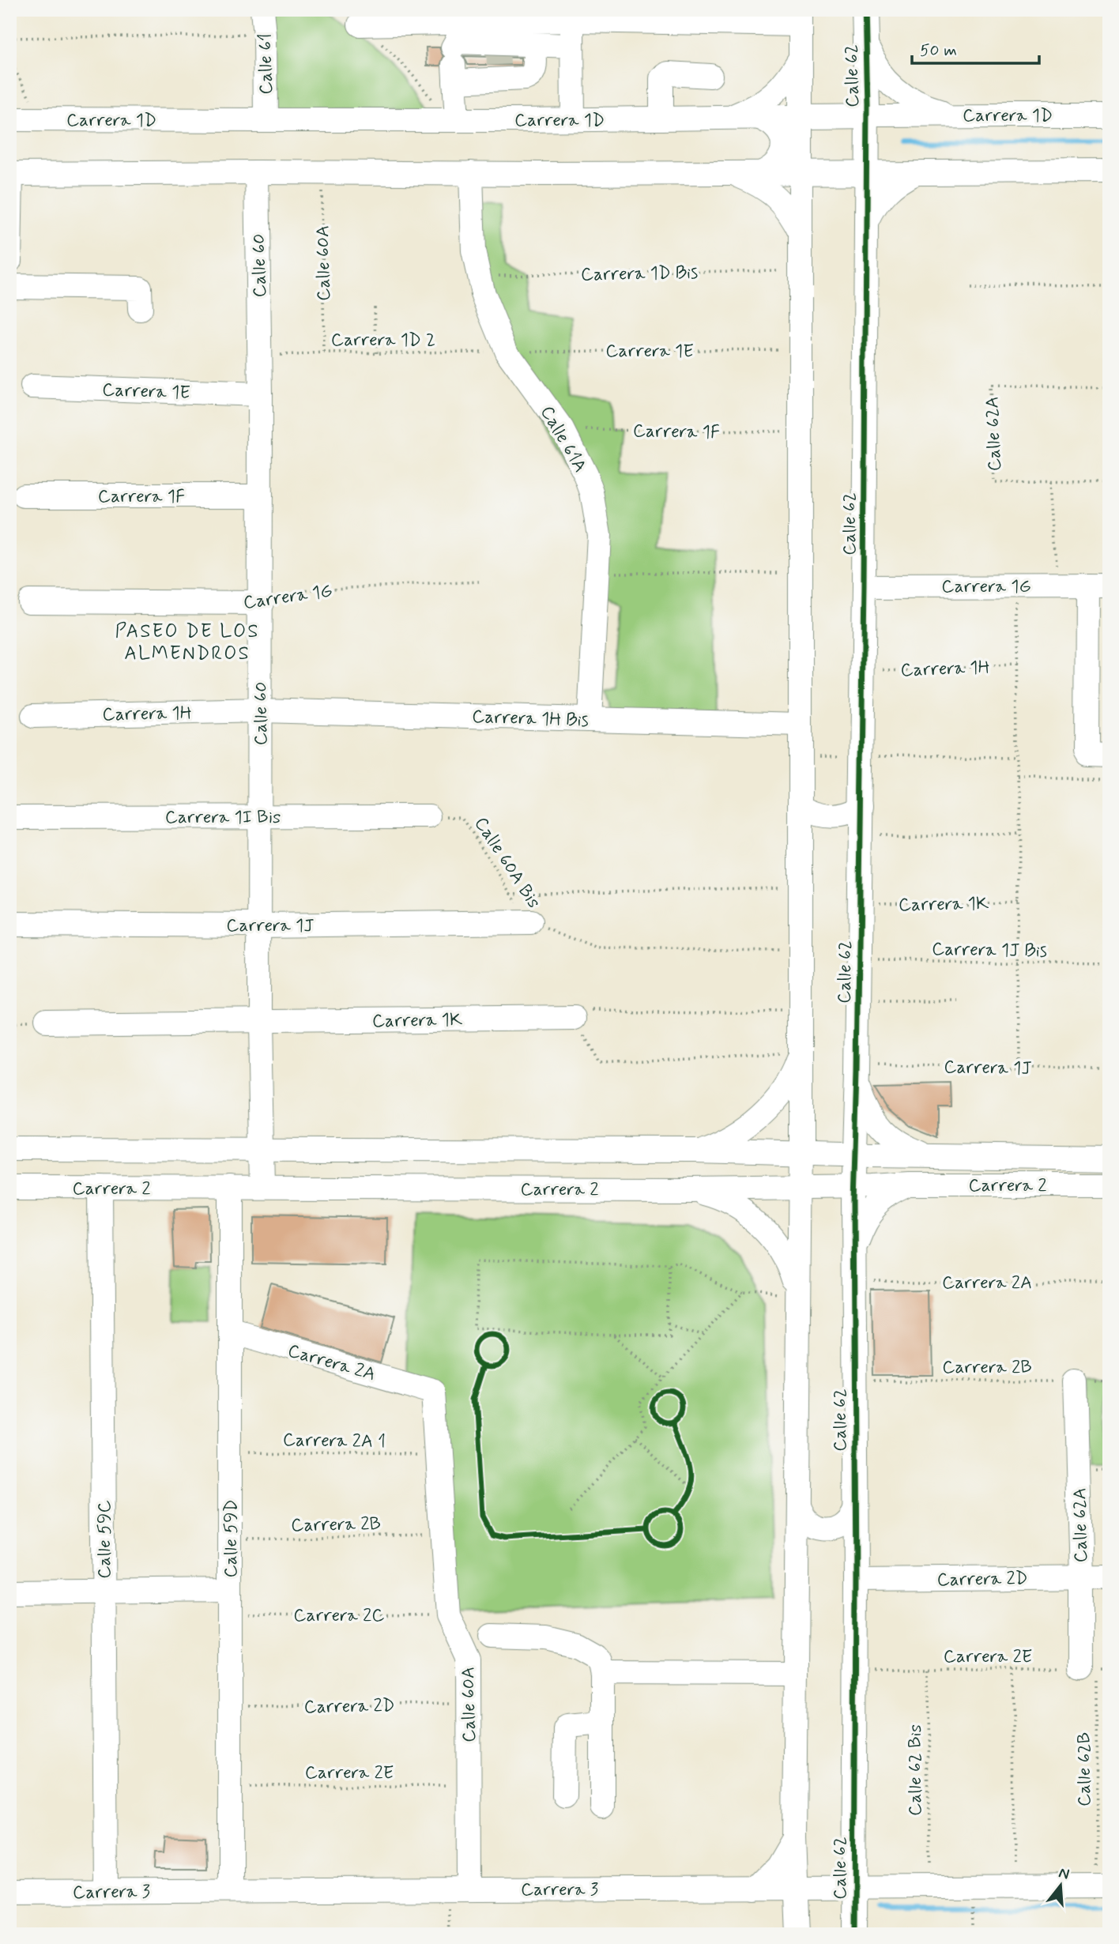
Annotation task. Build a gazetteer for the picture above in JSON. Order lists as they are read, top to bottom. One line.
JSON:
{"streets":{"street":["Calle 61","Calle 62","Carrera 1D","Calle 60A","Calle 60","Carrera 1E","Carrera 1F","Calle 62A","Calle 61A","Carrera 1G","Carrera 1H","Carrera 1H Bis","Carrera 1I Bis","Carrera 1K","Carrera 1J","Carrera 2","Carrera 2A","Calle 59D","Calle 59C","Carrera 2D","Carrera 3"],"path":["Carrera 1D Bis","Carrera 1D 2","Calle 60A Bis","Carrera 1J Bis","Carrera 2B","Carrera 2A 1","Carrera 2C","Carrera 2E","Calle 62B","Calle 62 Bis"]},"crossings":[["Calle 61","Carrera 1D"],["Calle 62","Carrera 1D"],["Calle 62","Carrera 1G"],["Calle 62","Carrera 1J"],["Calle 62","Carrera 2"],["Calle 62","Carrera 2D"],["Calle 62","Carrera 3"],["Calle 60A","Carrera 1D 2"],["Calle 60A","Carrera 2A"],["Calle 60A","Carrera 2B"],["Calle 60A","Carrera 2A 1"],["Calle 60A","Carrera 2D"],["Calle 60A","Carrera 2C"],["Calle 60A","Carrera 2E"],["Calle 60A","Carrera 3"],["Calle 60","Carrera 1D 2"],["Calle 60","Carrera 1E"],["Calle 60","Carrera 1F"],["Calle 60","Carrera 1G"],["Calle 60","Carrera 1H"],["Calle 60","Carrera 1H Bis"],["Calle 60","Carrera 1I Bis"],["Calle 60","Carrera 1K"],["Calle 60","Carrera 1J"],["Calle 60","Carrera 2"],["Carrera 1D Bis","Calle 61A"],["Carrera 1D 2","Carrera 1E"],["Carrera 1D 2","Calle 61A"],["Carrera 1E","Calle 61A"],["Carrera 1F","Calle 61A"],["Calle 62A","Carrera 2B"],["Calle 62A","Carrera 2D"],["Calle 62A","Carrera 2E"],["Calle 62A","Calle 62B"],["Calle 61A","Carrera 1H Bis"],["Carrera 1H","Carrera 1H Bis"],["Carrera 1I Bis","Calle 60A Bis"],["Calle 60A Bis","Carrera 1J"],["Carrera 2","Calle 59D"],["Carrera 2","Calle 59C"],["Carrera 2A","Calle 59D"],["Carrera 2B","Calle 59D"],["Carrera 2A 1","Calle 59D"],["Calle 59D","Carrera 2D"],["Calle 59D","Carrera 2C"],["Calle 59D","Carrera 2E"],["Calle 59D","Carrera 3"],["Calle 59C","Carrera 3"],["Carrera 2E","Calle 62B"],["Carrera 2E","Calle 62 Bis"],["Calle 62B","Carrera 3"]],"districts":["PASEO DE LOS ALMENDROS"],"scale_bar":"50 m","north":"top"}
